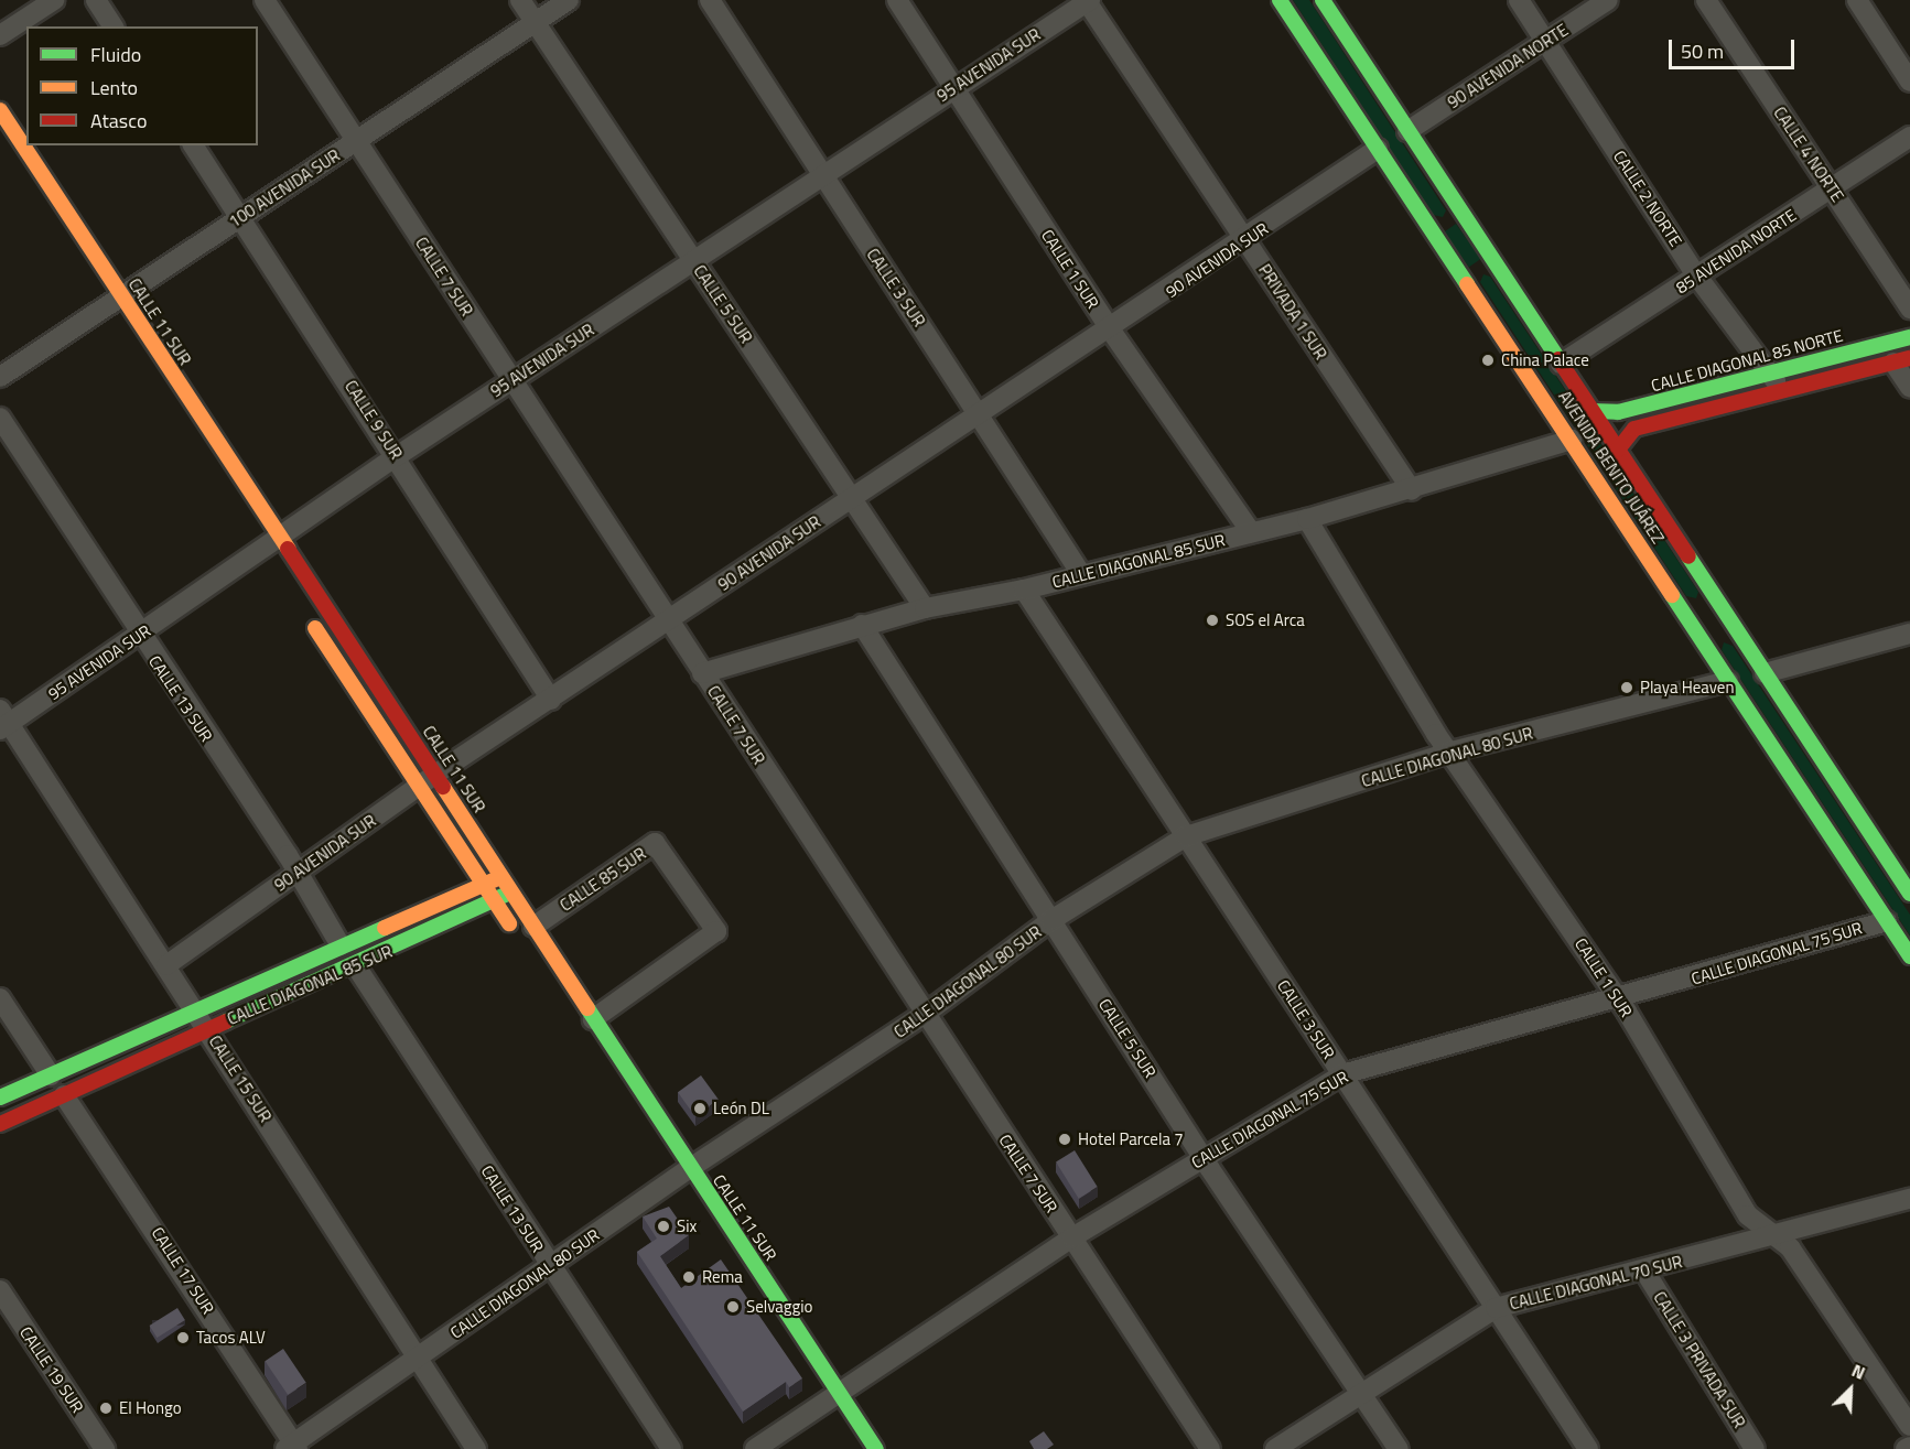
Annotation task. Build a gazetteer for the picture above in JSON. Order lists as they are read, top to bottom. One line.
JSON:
{"streets":{"main road":["CALLE 11 SUR","CALLE DIAGONAL 85 NORTE","AVENIDA BENITO JUÁREZ","CALLE DIAGONAL 85 SUR"],"street":["95 AVENIDA SUR","90 AVENIDA NORTE","CALLE 4 NORTE","100 AVENIDA SUR","CALLE 2 NORTE","85 AVENIDA NORTE","90 AVENIDA SUR","CALLE 1 SUR","CALLE 7 SUR","CALLE 3 SUR","CALLE 5 SUR","PRIVADA 1 SUR","CALLE 9 SUR","CALLE 13 SUR","CALLE DIAGONAL 80 SUR","CALLE 85 SUR","CALLE DIAGONAL 75 SUR","CALLE 15 SUR","CALLE 17 SUR","CALLE DIAGONAL 70 SUR","CALLE 3 PRIVADA SUR","CALLE 19 SUR"]},"crossings":[["95 AVENIDA SUR","CALLE 1 SUR"],["95 AVENIDA SUR","CALLE 7 SUR"],["95 AVENIDA SUR","CALLE 3 SUR"],["95 AVENIDA SUR","CALLE 5 SUR"],["95 AVENIDA SUR","PRIVADA 1 SUR"],["95 AVENIDA SUR","CALLE 11 SUR"],["95 AVENIDA SUR","CALLE 9 SUR"],["95 AVENIDA SUR","CALLE 13 SUR"],["95 AVENIDA SUR","CALLE 15 SUR"],["90 AVENIDA NORTE","CALLE 2 NORTE"],["90 AVENIDA NORTE","AVENIDA BENITO JUÁREZ"],["CALLE 4 NORTE","85 AVENIDA NORTE"],["100 AVENIDA SUR","CALLE 7 SUR"],["100 AVENIDA SUR","CALLE 5 SUR"],["100 AVENIDA SUR","CALLE 11 SUR"],["100 AVENIDA SUR","CALLE 9 SUR"],["CALLE 2 NORTE","85 AVENIDA NORTE"],["CALLE 2 NORTE","CALLE DIAGONAL 85 NORTE"],["85 AVENIDA NORTE","AVENIDA BENITO JUÁREZ"],["90 AVENIDA SUR","CALLE 1 SUR"],["90 AVENIDA SUR","CALLE 7 SUR"],["90 AVENIDA SUR","CALLE 3 SUR"],["90 AVENIDA SUR","CALLE 5 SUR"],["90 AVENIDA SUR","PRIVADA 1 SUR"],["90 AVENIDA SUR","CALLE 11 SUR"],["90 AVENIDA SUR","CALLE 9 SUR"],["90 AVENIDA SUR","AVENIDA BENITO JUÁREZ"],["90 AVENIDA SUR","CALLE 13 SUR"],["90 AVENIDA SUR","CALLE 15 SUR"],["CALLE 1 SUR","CALLE DIAGONAL 85 SUR"],["CALLE 1 SUR","CALLE DIAGONAL 80 SUR"],["CALLE 1 SUR","CALLE DIAGONAL 75 SUR"],["CALLE 1 SUR","CALLE DIAGONAL 70 SUR"],["CALLE 7 SUR","CALLE DIAGONAL 85 SUR"],["CALLE 7 SUR","CALLE DIAGONAL 80 SUR"],["CALLE 7 SUR","CALLE DIAGONAL 75 SUR"],["CALLE 3 SUR","CALLE DIAGONAL 85 SUR"],["CALLE 3 SUR","CALLE DIAGONAL 80 SUR"],["CALLE 3 SUR","CALLE DIAGONAL 75 SUR"],["CALLE 3 SUR","CALLE DIAGONAL 70 SUR"],["CALLE 5 SUR","CALLE DIAGONAL 85 SUR"],["CALLE 5 SUR","CALLE DIAGONAL 80 SUR"],["CALLE 5 SUR","CALLE DIAGONAL 75 SUR"],["CALLE 5 SUR","CALLE DIAGONAL 70 SUR"],["PRIVADA 1 SUR","CALLE DIAGONAL 85 SUR"],["CALLE 11 SUR","CALLE DIAGONAL 85 SUR"],["CALLE 11 SUR","CALLE DIAGONAL 80 SUR"],["CALLE 11 SUR","CALLE 85 SUR"],["CALLE 11 SUR","CALLE DIAGONAL 75 SUR"],["CALLE DIAGONAL 85 NORTE","AVENIDA BENITO JUÁREZ"],["AVENIDA BENITO JUÁREZ","CALLE DIAGONAL 85 SUR"],["AVENIDA BENITO JUÁREZ","CALLE DIAGONAL 80 SUR"],["AVENIDA BENITO JUÁREZ","CALLE DIAGONAL 75 SUR"],["CALLE DIAGONAL 85 SUR","CALLE 13 SUR"],["CALLE DIAGONAL 85 SUR","CALLE 15 SUR"],["CALLE DIAGONAL 85 SUR","CALLE 17 SUR"],["CALLE 13 SUR","CALLE DIAGONAL 80 SUR"],["CALLE DIAGONAL 80 SUR","CALLE 15 SUR"],["CALLE DIAGONAL 80 SUR","CALLE 17 SUR"],["CALLE DIAGONAL 70 SUR","CALLE 3 PRIVADA SUR"]],"places":["China Palace","SOS el Arca","Playa Heaven","León DL","Hotel Parcela 7","Six","Rema","Selvaggio","Tacos ALV","El Hongo"],"legend":["Fluido","Lento","Atasco"],"scale_bar":"50 m","north":"top right"}
